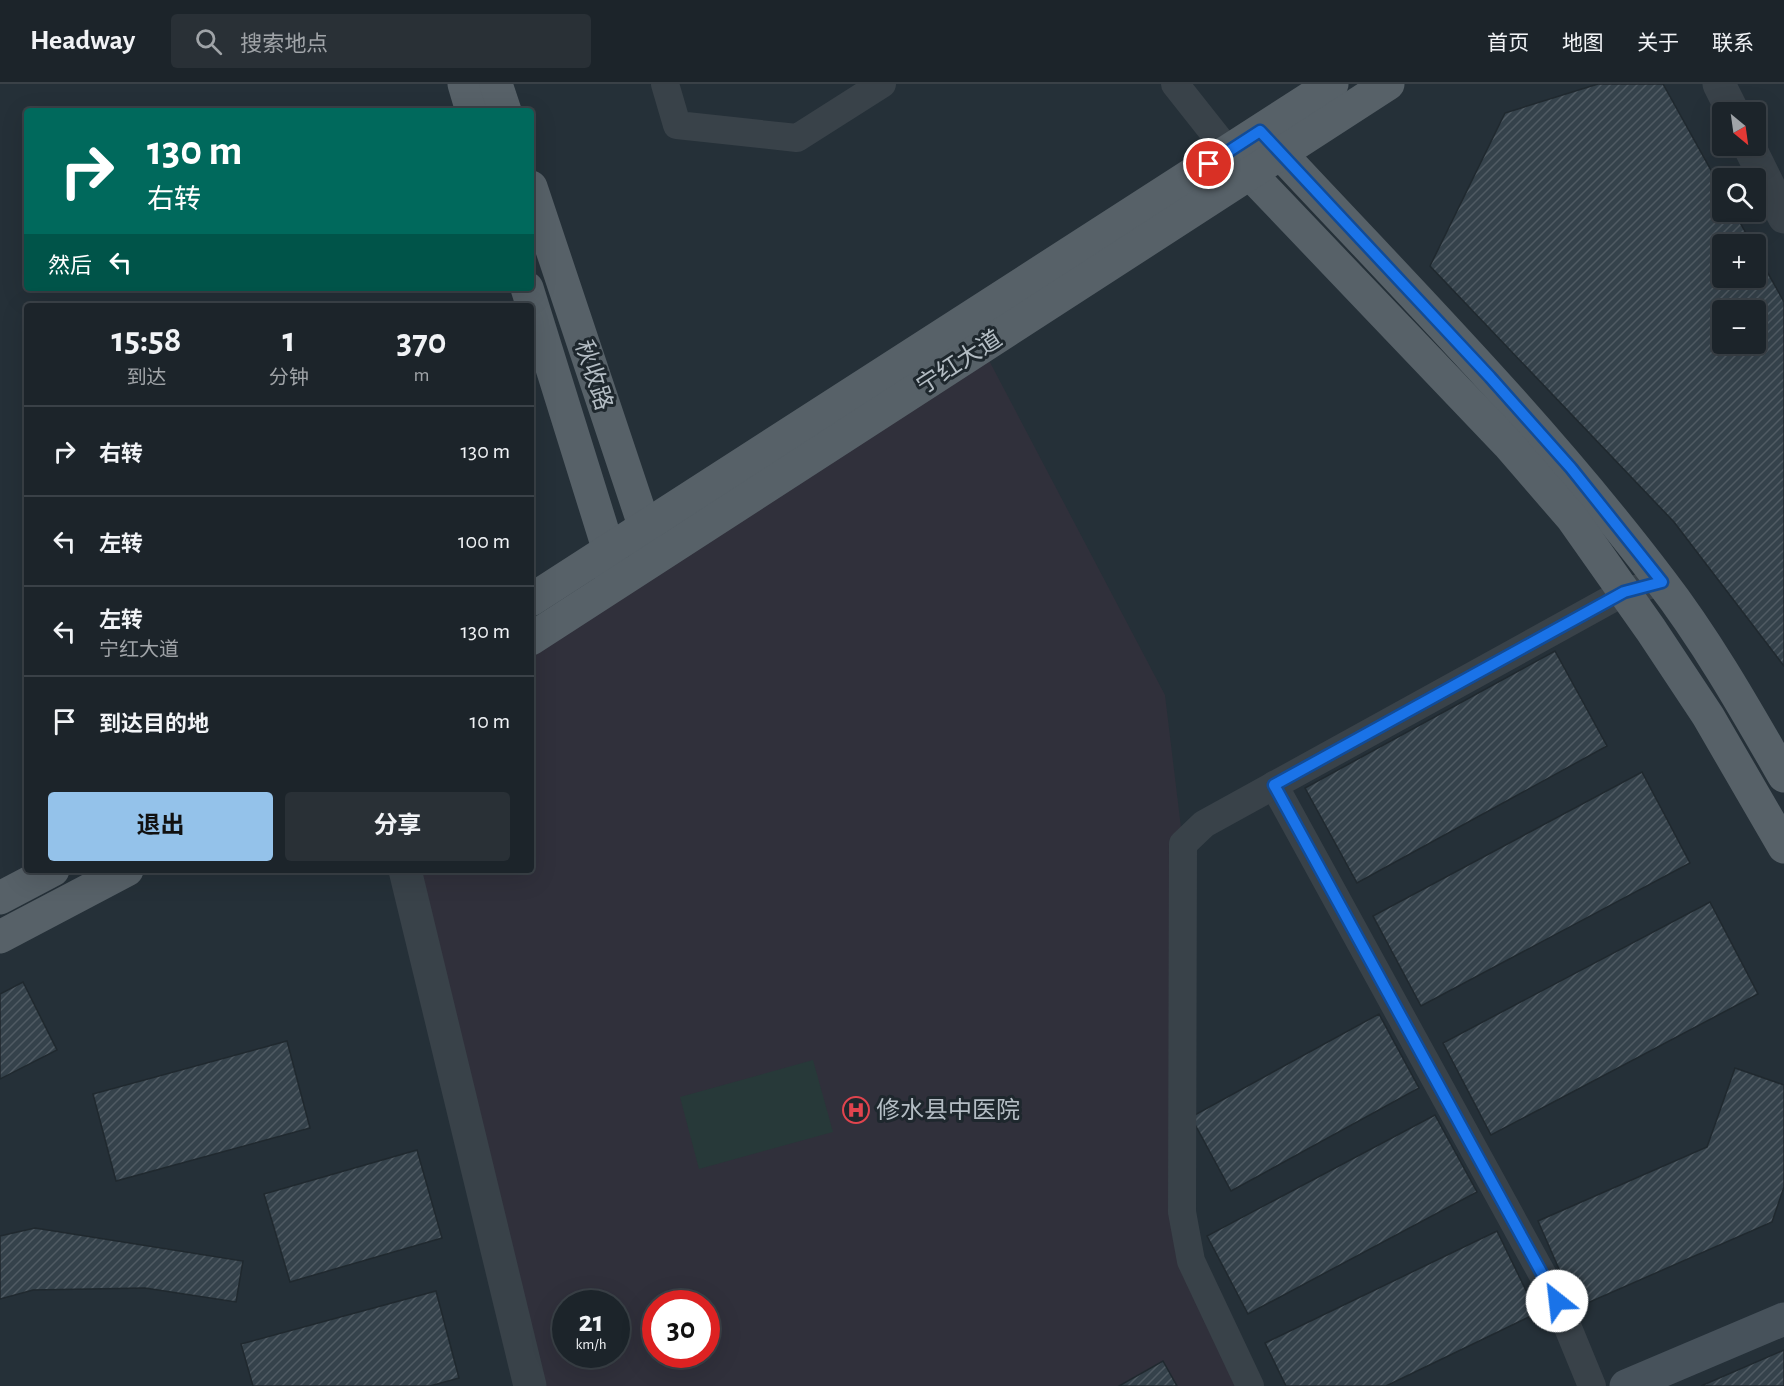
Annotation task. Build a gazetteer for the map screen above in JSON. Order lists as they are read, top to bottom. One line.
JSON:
{"streets":{"main road":["宁红大道","秋收路"]},"crossings":[["宁红大道","秋收路"]],"places":{"hospital":["修水县中医院"]},"north":"bottom right","page":{"header":"Headway","search":"搜索地点","nav":["首页","地图","关于","联系"],"map_buttons":["+","−"],"turn":["130 m","右转"],"then":"然后","eta":["15:58","到达","1","分钟","370","m"],"list":[{"name":"右转","value":"130 m"},{"name":"左转","value":"100 m"},{"name":"左转","note":"宁红大道","value":"130 m"},{"name":"到达目的地","value":"10 m"}],"buttons":["退出","分享"],"speed":"21 km/h","limit":"30"}}
